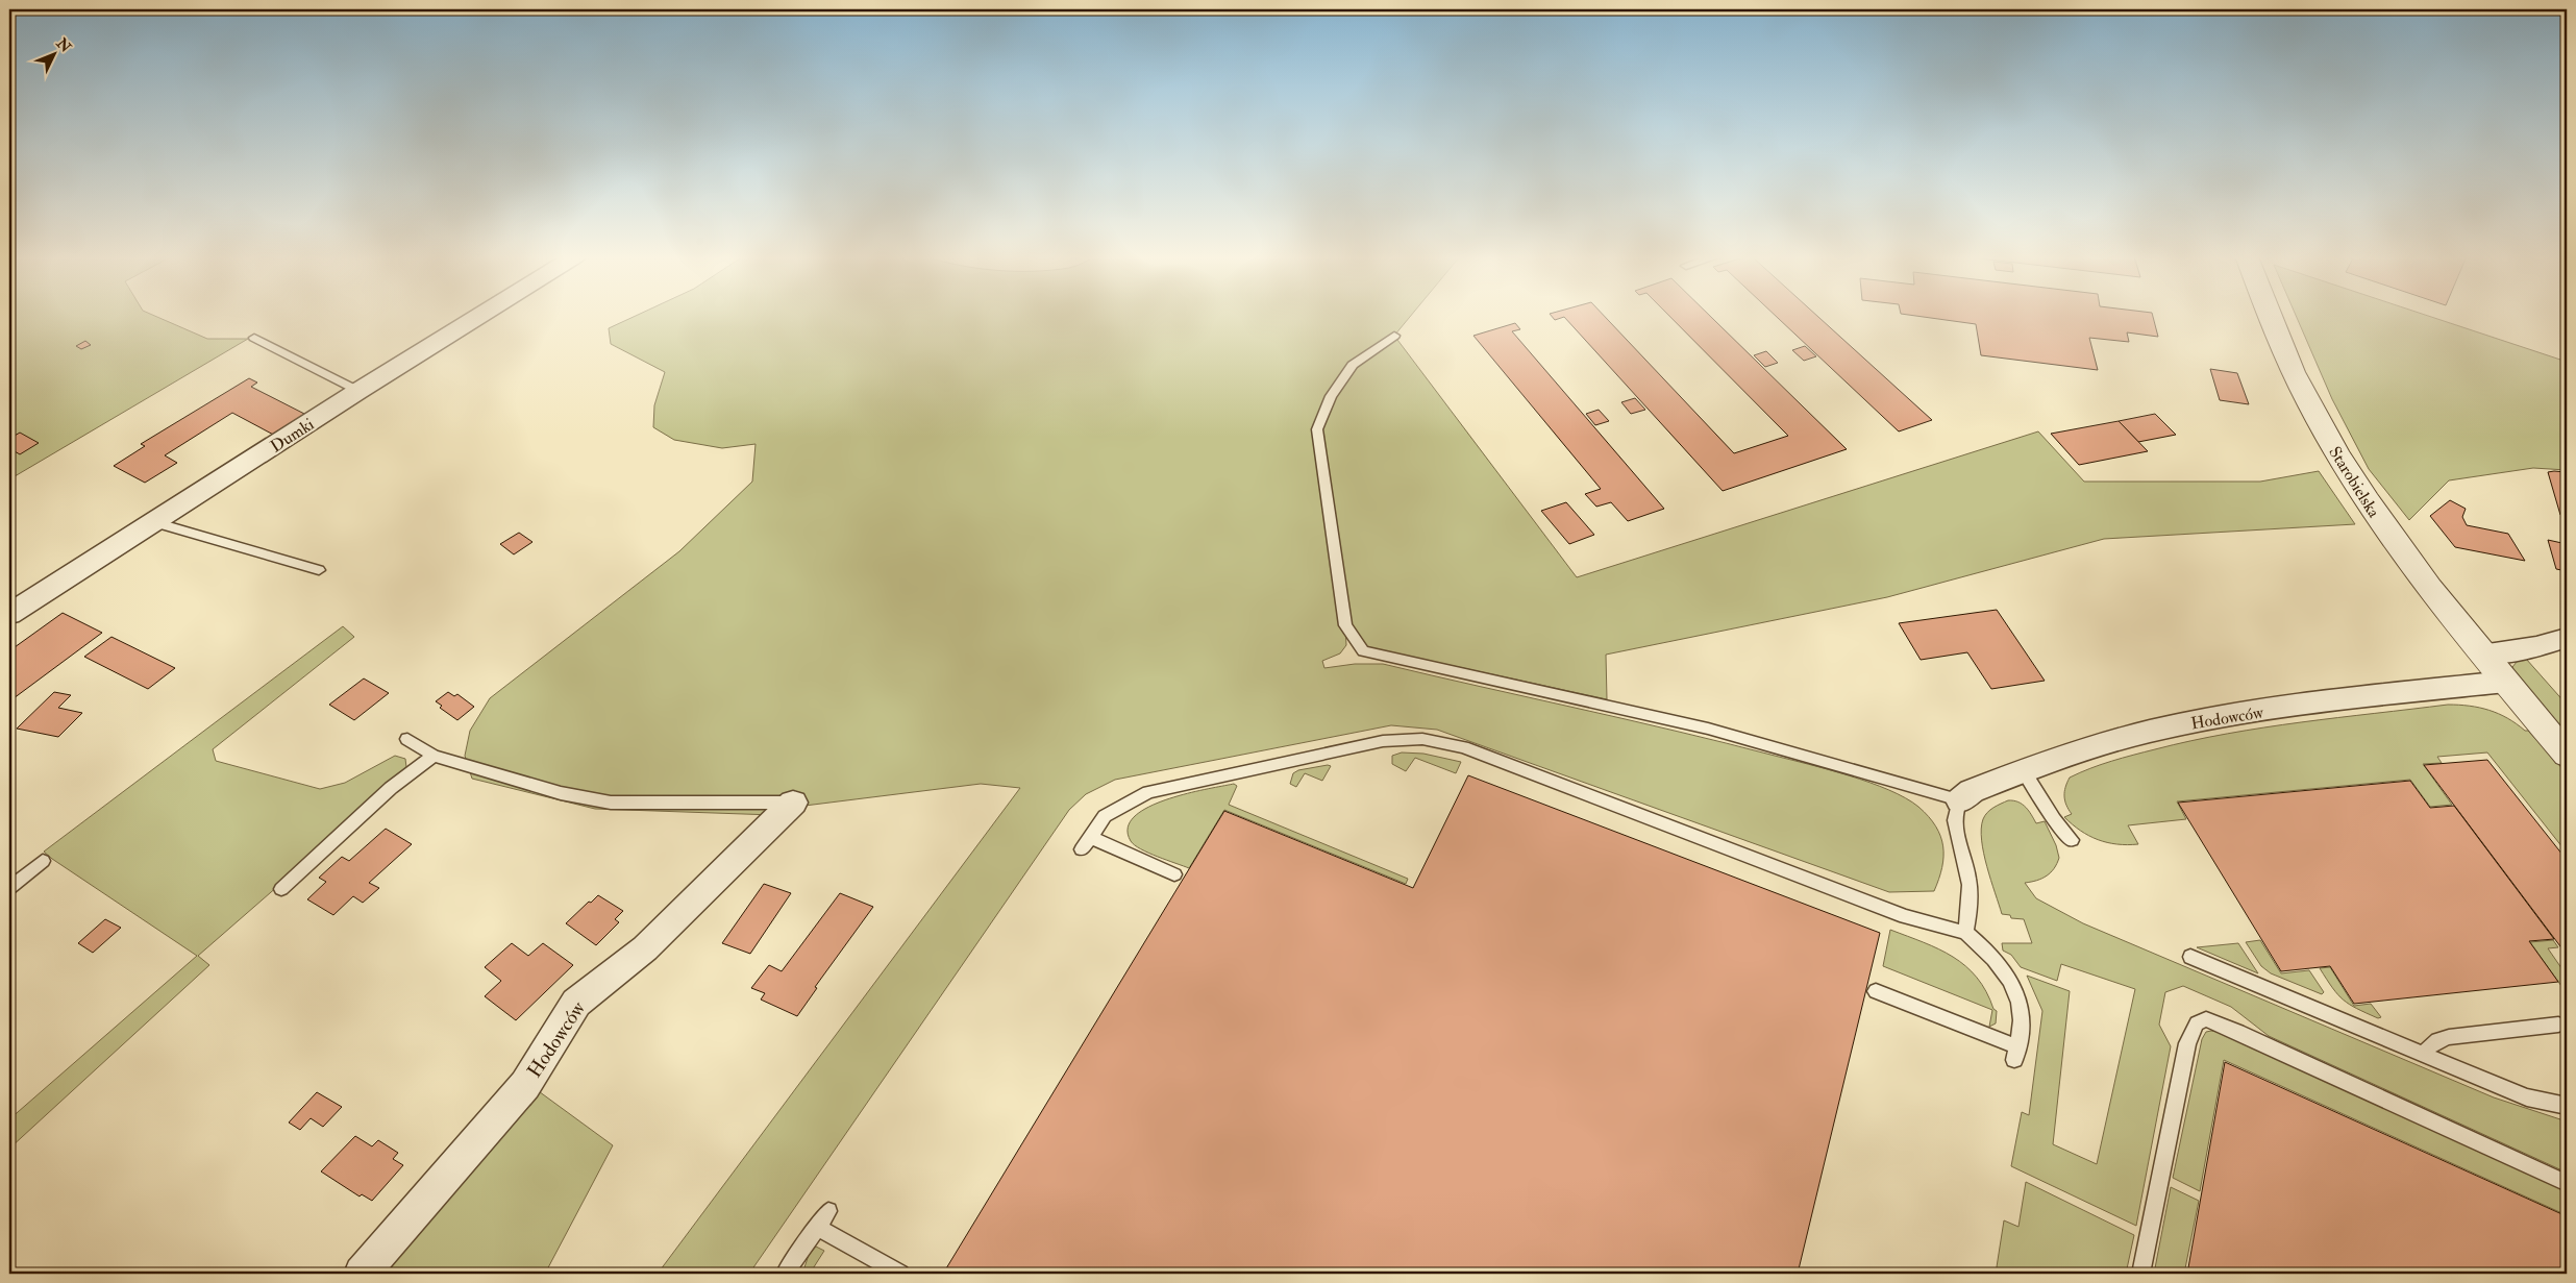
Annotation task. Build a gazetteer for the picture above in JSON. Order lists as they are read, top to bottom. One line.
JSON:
{"streets":{"street":["Dumki","Starobielska","Hodowców"]},"crossings":[["Starobielska","Hodowców"]],"north":"top right"}
